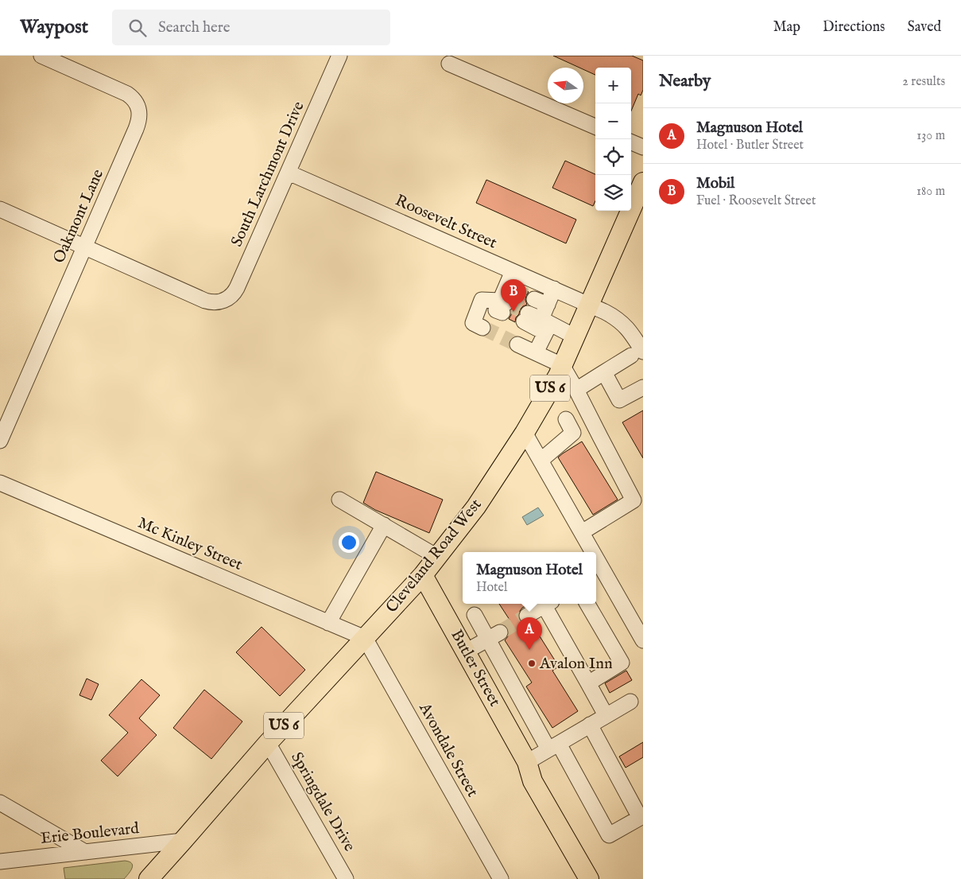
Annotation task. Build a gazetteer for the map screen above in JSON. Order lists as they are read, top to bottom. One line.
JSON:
{"streets":{"main road":["US 6","Cleveland Road West","Butler Street"],"street":["South Larchmont Drive","Oakmont Lane","Roosevelt Street","Mc Kinley Street","Avondale Street","Springdale Drive","Erie Boulevard"]},"crossings":[["South Larchmont Drive","Oakmont Lane"],["South Larchmont Drive","Roosevelt Street"],["Roosevelt Street","Cleveland Road West"],["Mc Kinley Street","Cleveland Road West"],["Mc Kinley Street","Avondale Street"],["Cleveland Road West","Butler Street"],["Cleveland Road West","Avondale Street"],["Cleveland Road West","Springdale Drive"],["Cleveland Road West","Erie Boulevard"]],"places":["Avalon Inn"],"north":"left","page":{"header":"Waypost","search":"Search here","nav":["Map","Directions","Saved"],"heading":["Nearby","2 results"],"map_buttons":["+","−"],"list":[{"mark":"A","name":"Magnuson Hotel","note":"Hotel · Butler Street","value":"130 m"},{"mark":"B","name":"Mobil","note":"Fuel · Roosevelt Street","value":"180 m"}],"pins":["B","A"],"popup":["Magnuson Hotel","Hotel"]}}
